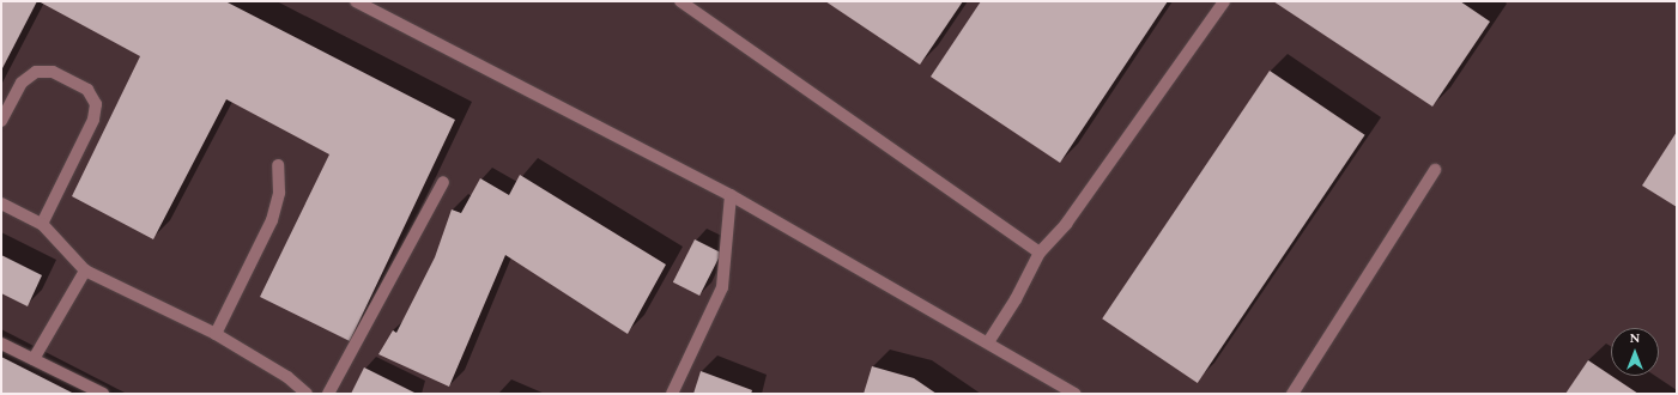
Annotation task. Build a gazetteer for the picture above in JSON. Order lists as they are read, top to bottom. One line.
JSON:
{"north":"top"}
